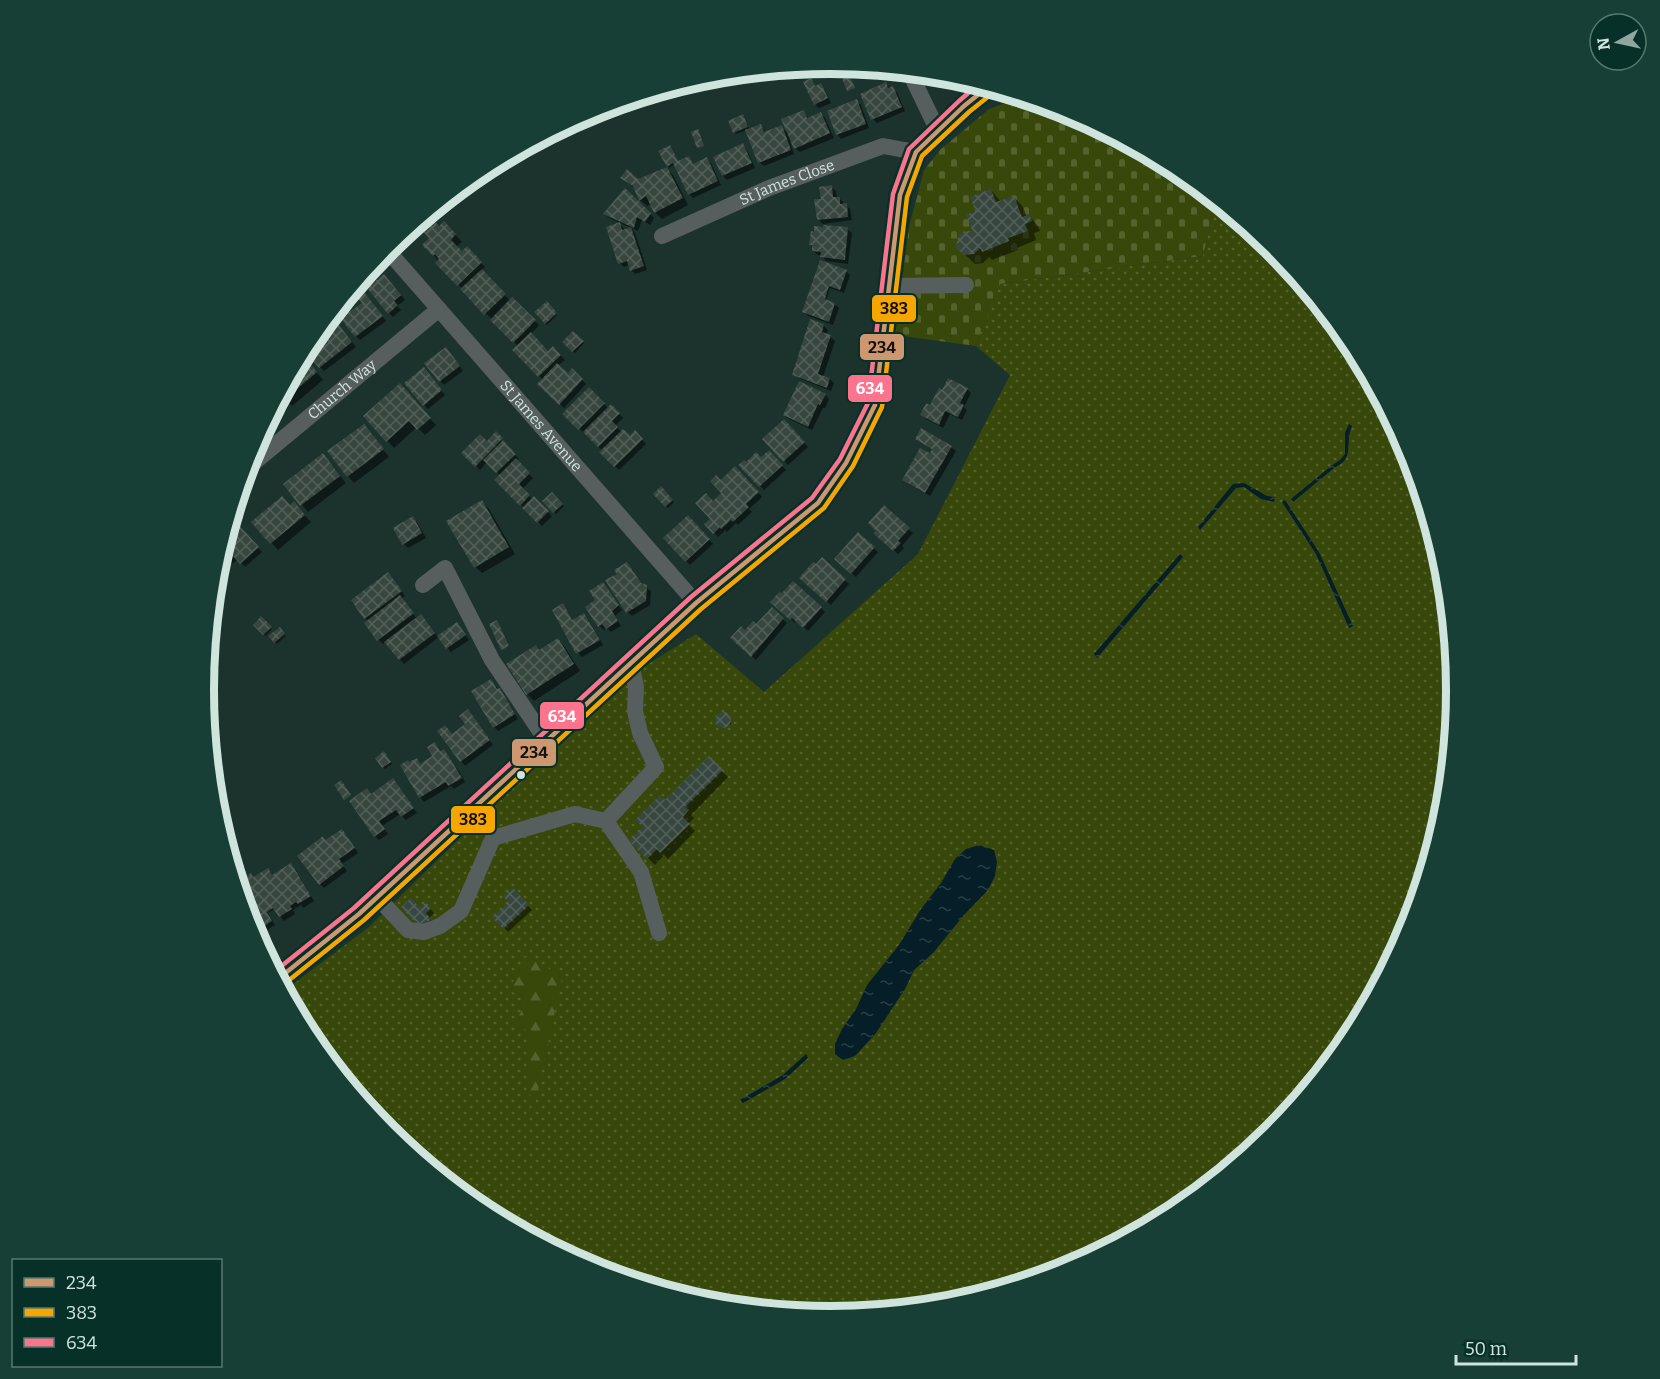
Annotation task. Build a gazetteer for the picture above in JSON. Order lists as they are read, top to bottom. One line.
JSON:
{"streets":{"street":["St James Close","Church Way","St James Avenue"]},"crossings":[["Church Way","St James Avenue"]],"lines":["transit line 634","transit line 234","transit line 383"],"legend":["234","383","634"],"scale_bar":"50 m","north":"left"}
